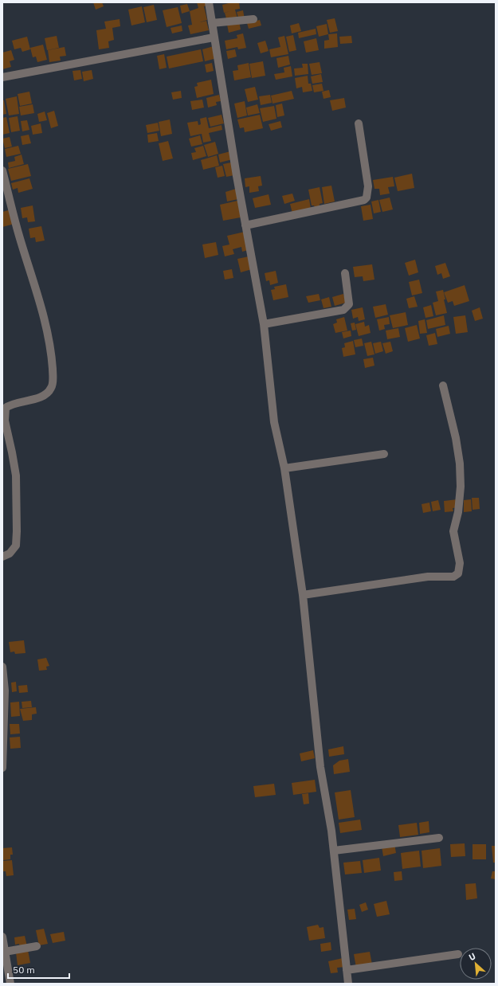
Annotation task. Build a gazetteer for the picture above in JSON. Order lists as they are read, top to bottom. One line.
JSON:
{"scale_bar":"50 m","north":"top left"}
